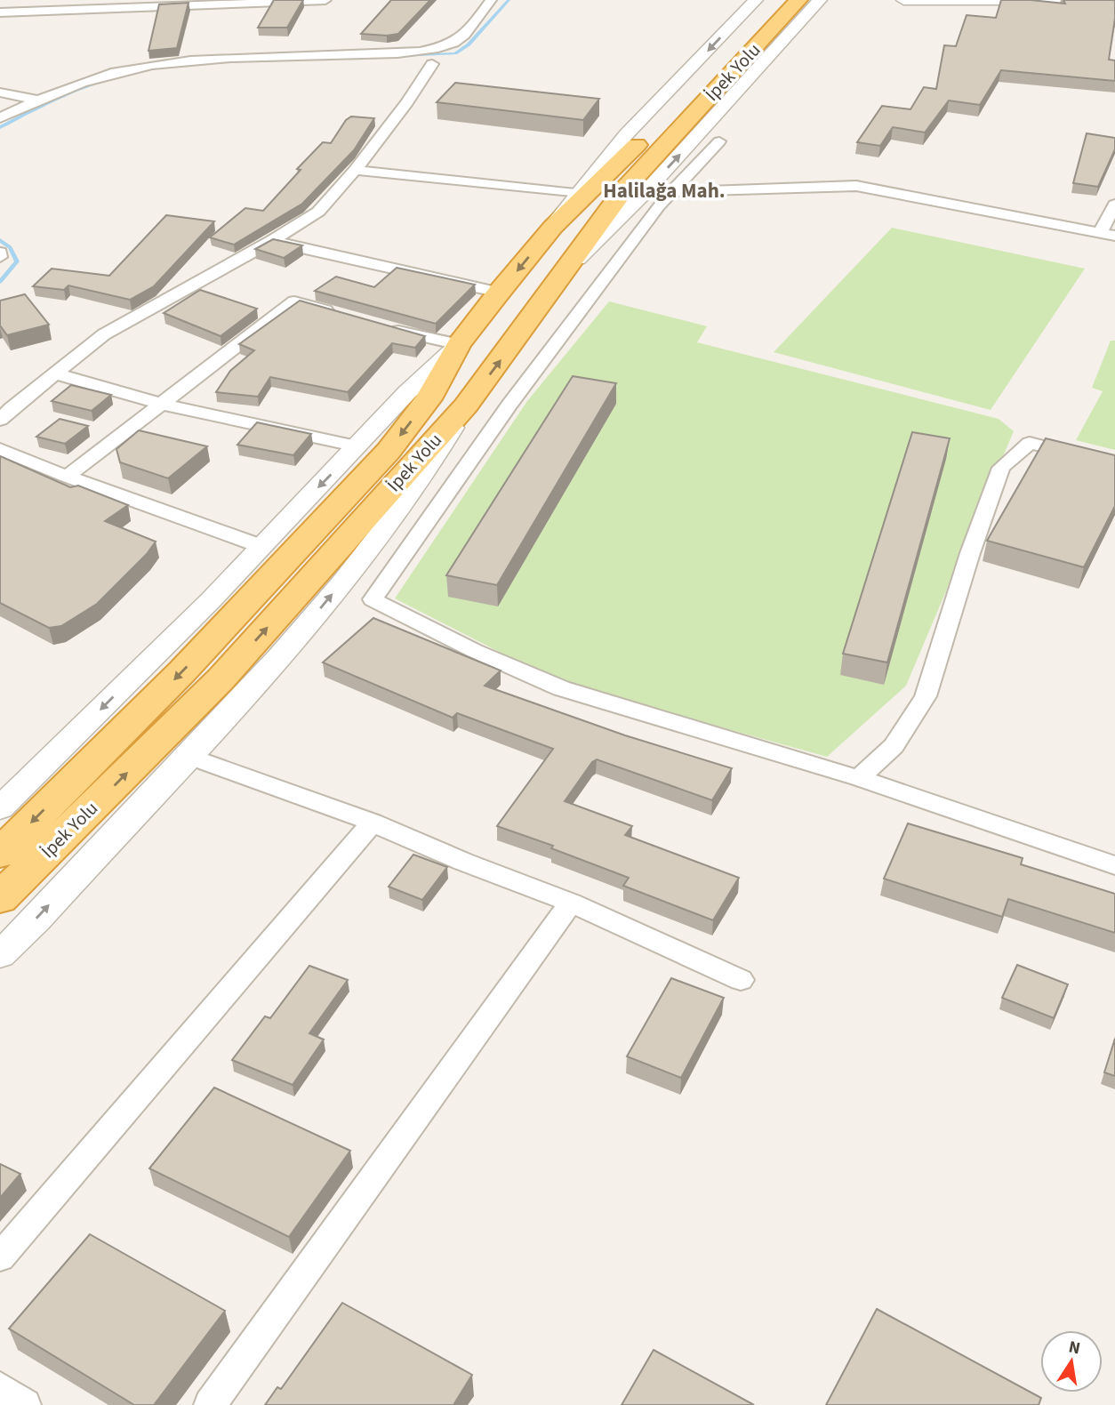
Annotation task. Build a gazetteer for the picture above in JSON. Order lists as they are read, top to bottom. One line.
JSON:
{"streets":{"highway":["İpek Yolu"]},"districts":["Halilağa Mah."],"north":"top"}
